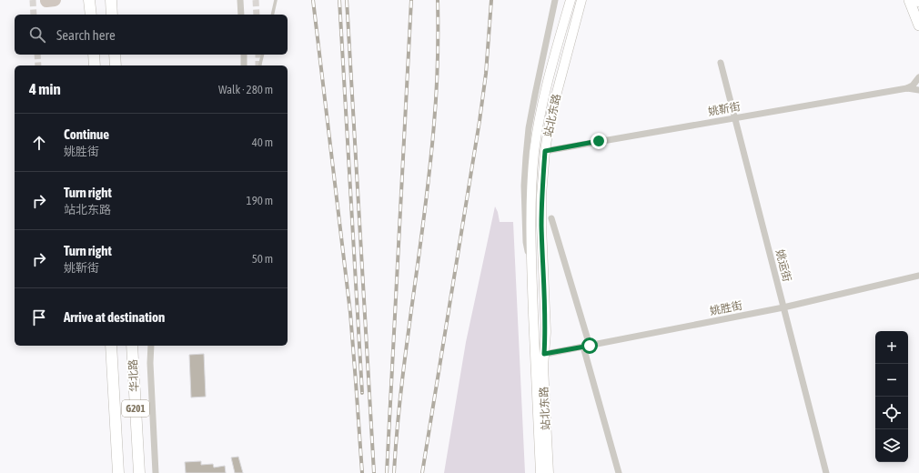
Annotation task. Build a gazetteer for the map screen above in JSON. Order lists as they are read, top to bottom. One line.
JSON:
{"streets":{"highway":["华北路","G201"],"street":["姚靳街","站北东路","姚运街","姚胜街"]},"crossings":[["姚靳街","站北东路"],["姚靳街","姚运街"],["站北东路","姚胜街"],["姚运街","姚胜街"]],"page":{"search":"Search here","heading":["4 min","Walk · 280 m"],"list":[["Continue","姚胜街","40 m"],["Turn right","站北东路","190 m"],["Turn right","姚靳街","50 m"],"Arrive at destination"],"map_buttons":["+","−"]}}
